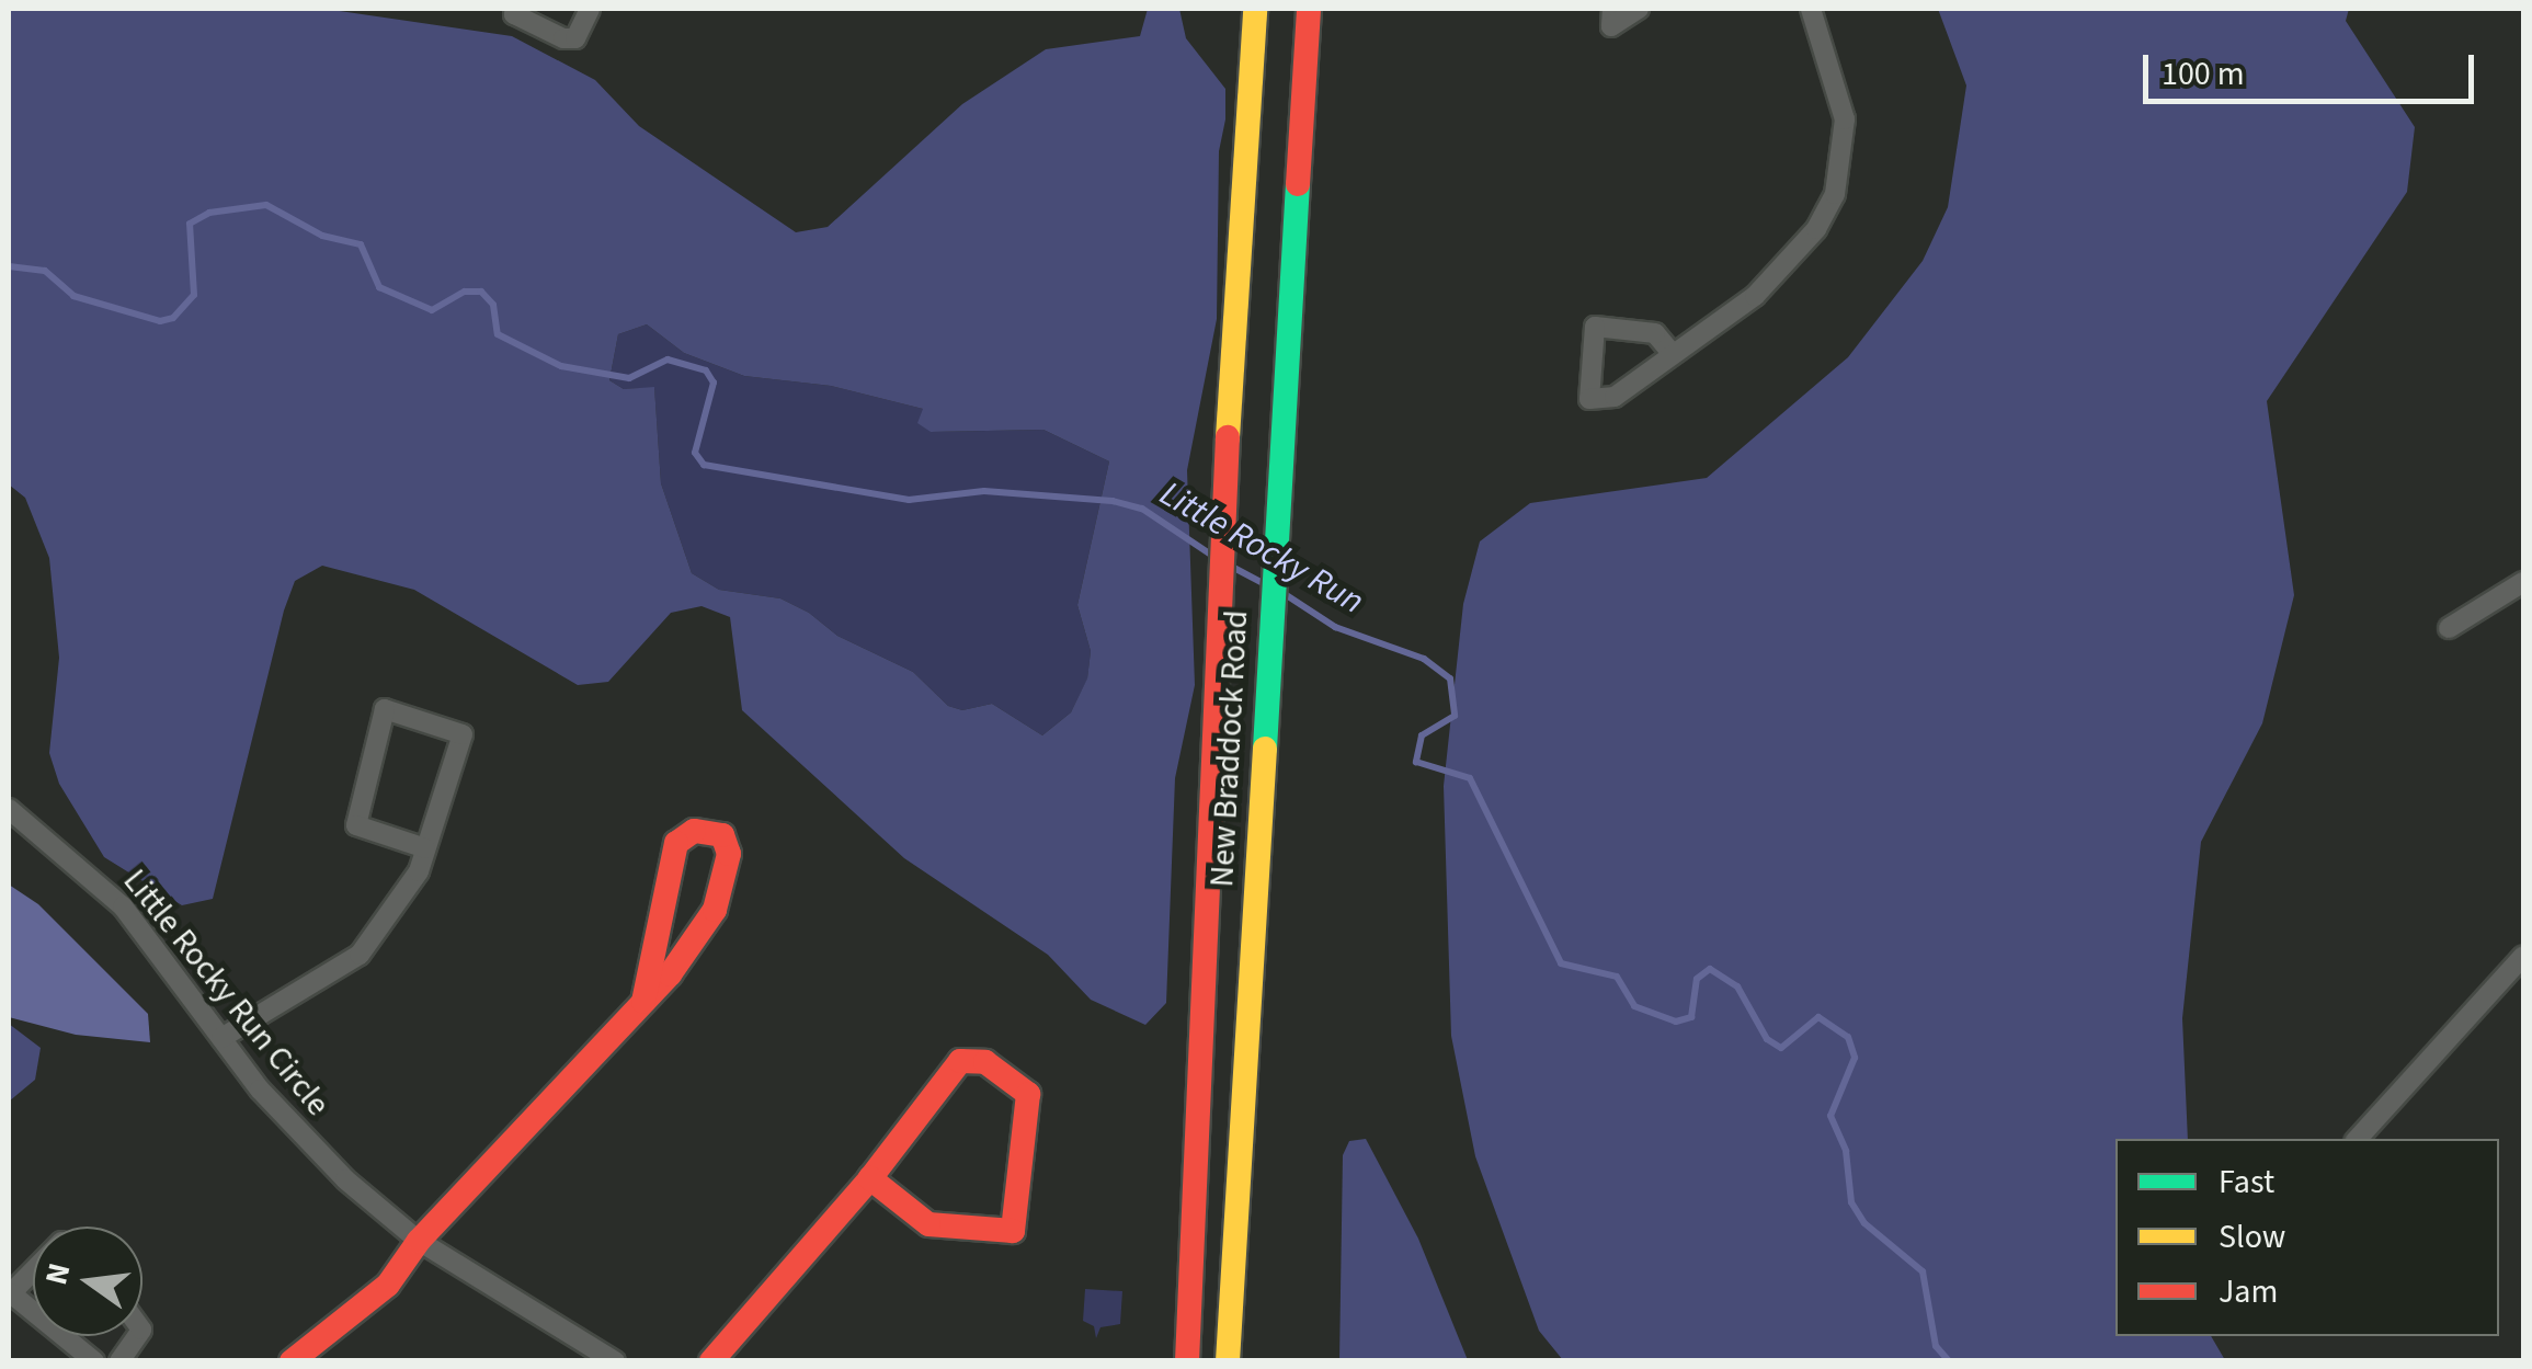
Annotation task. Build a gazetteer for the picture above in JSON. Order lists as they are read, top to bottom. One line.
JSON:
{"streets":{"main road":["New Braddock Road"],"street":["Little Rocky Run Circle"]},"water":["Little Rocky Run"],"legend":["Fast","Slow","Jam"],"scale_bar":"100 m","north":"left"}
